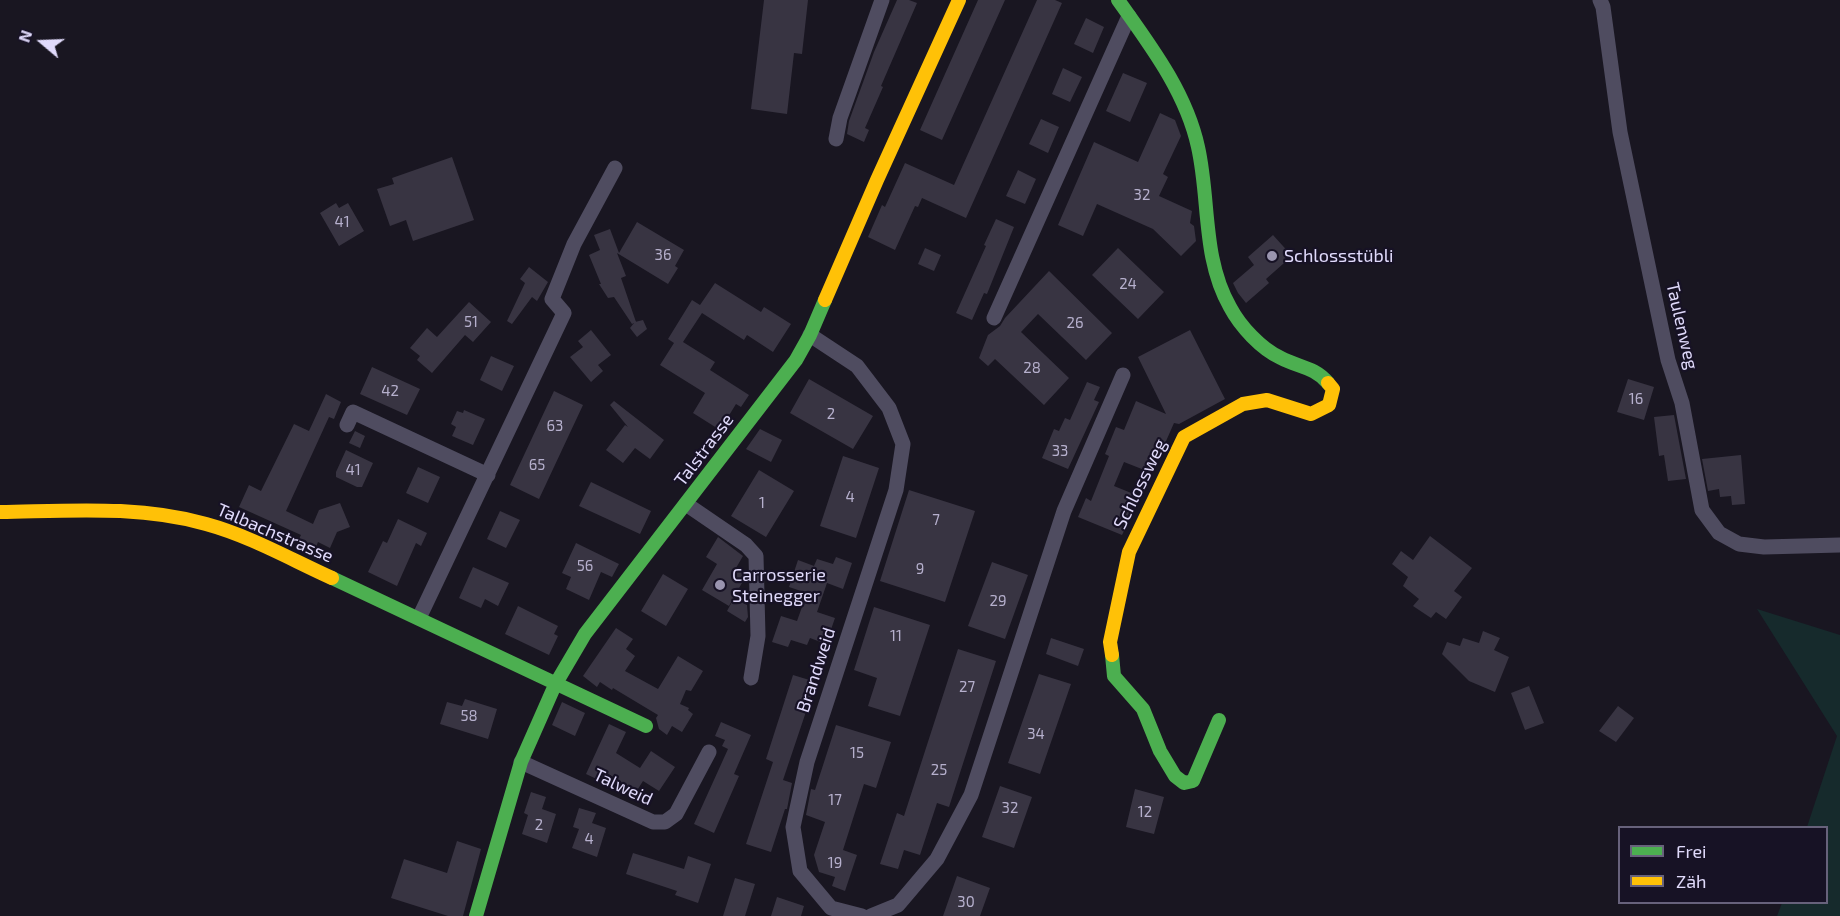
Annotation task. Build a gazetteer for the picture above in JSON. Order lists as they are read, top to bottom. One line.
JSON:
{"streets":{"street":["Taulenweg","Talstrasse","Schlossweg","Talbachstrasse","Brandweid","Talweid"]},"crossings":[["Talstrasse","Talbachstrasse"],["Talstrasse","Brandweid"],["Talstrasse","Talweid"]],"places":["Schlossstübli","Carrosserie Steinegger"],"house_numbers":["32","41","36","24","51","26","28","42","16","2","63","33","65","41","4","1","7","56","9","29","11","27","58","34","15","25","17","32","12","2","4","19","30"],"legend":["Frei","Zäh"],"north":"left"}
